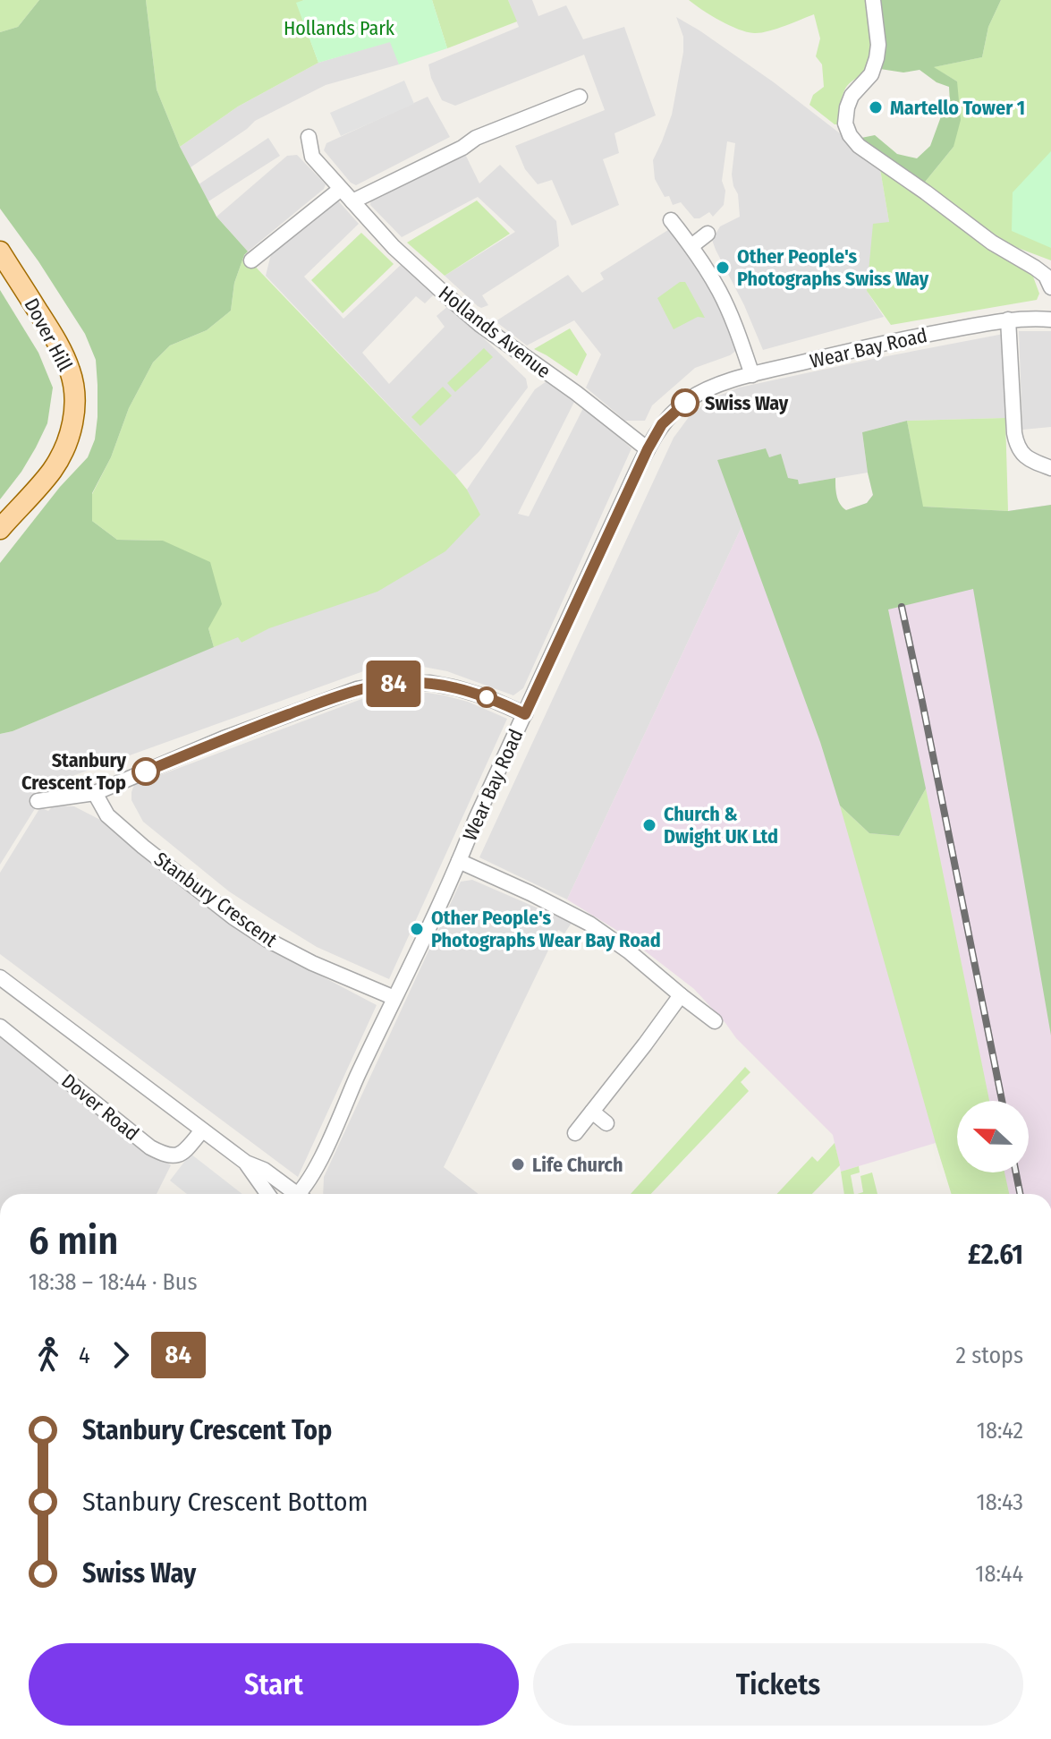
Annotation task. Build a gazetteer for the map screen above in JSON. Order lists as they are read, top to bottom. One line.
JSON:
{"streets":{"main road":["Dover Hill"],"street":["Hollands Avenue","Wear Bay Road","Stanbury Crescent","Dover Road"]},"crossings":[["Hollands Avenue","Wear Bay Road"],["Wear Bay Road","Stanbury Crescent"]],"parks":["Hollands Park"],"places":["Martello Tower 1","Other People's Photographs Swiss Way","Swiss Way","Stanbury Crescent Top","Church & Dwight UK Ltd","Other People's Photographs Wear Bay Road","Life Church"],"lines":["bus line 84"],"north":"left","page":{"on_map":"84","heading":["6 min","18:38 – 18:44 · Bus","£2.61"],"legs":["4","84","2 stops"],"list":[{"name":"Stanbury Crescent Top","value":"18:42"},{"name":"Stanbury Crescent Bottom","value":"18:43"},{"name":"Swiss Way","value":"18:44"}],"buttons":["Start","Tickets"]}}
